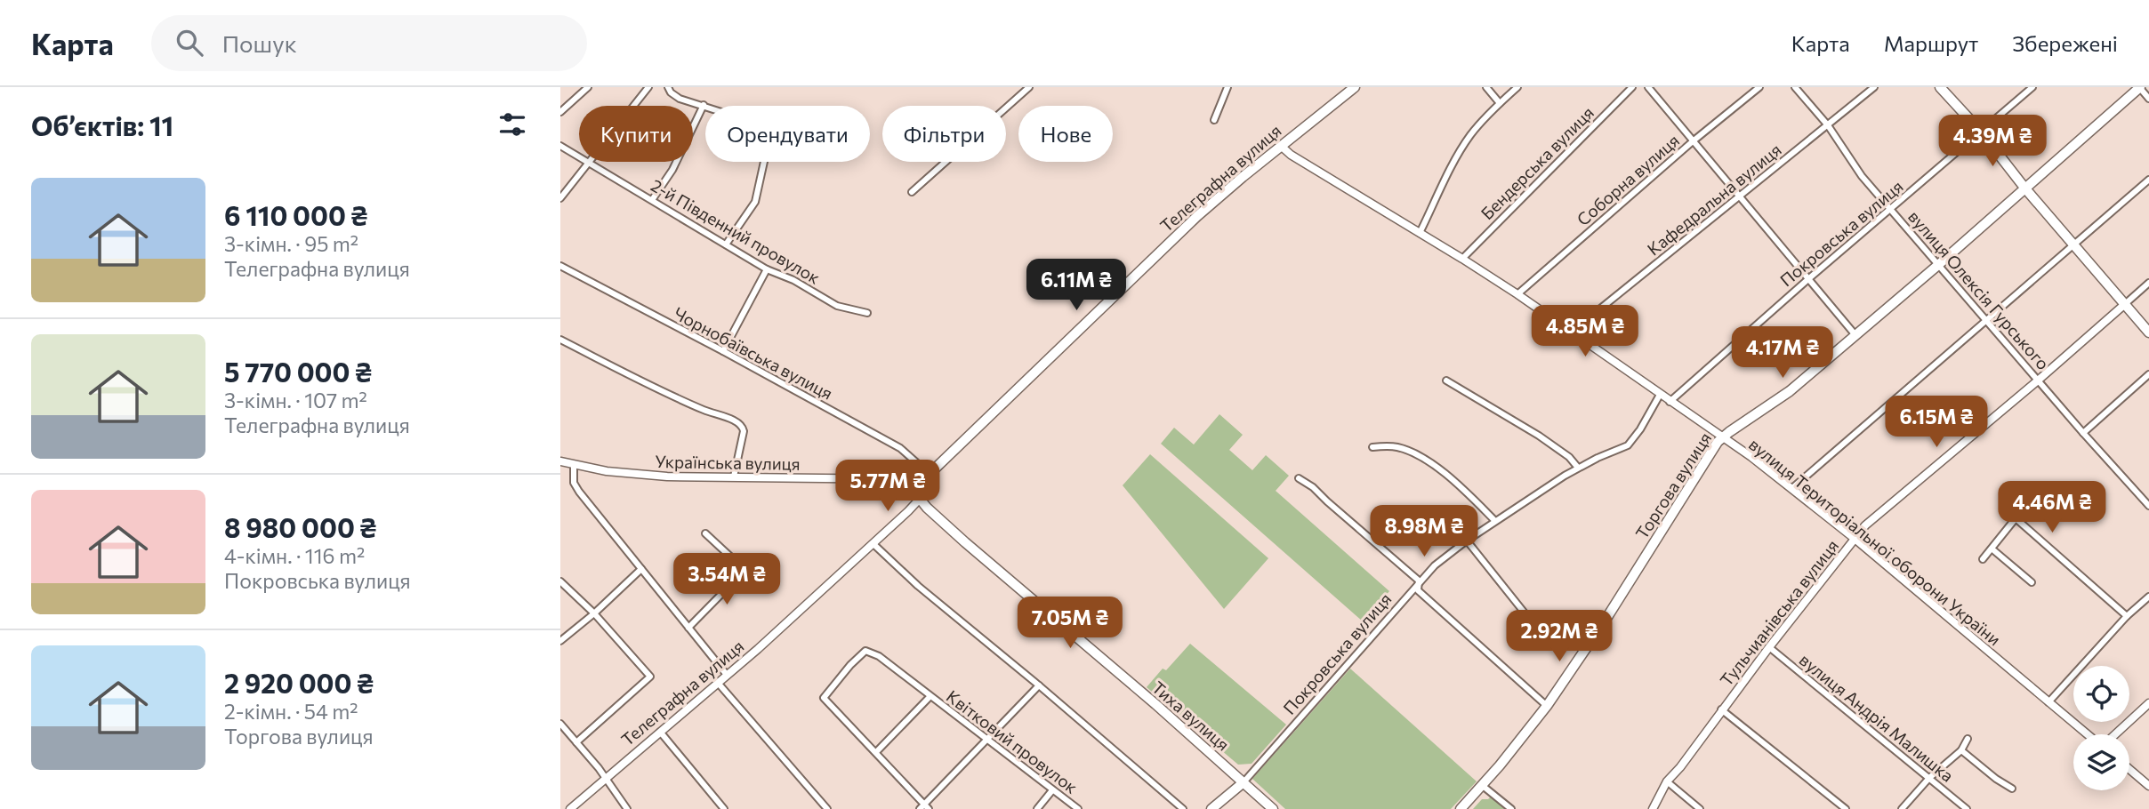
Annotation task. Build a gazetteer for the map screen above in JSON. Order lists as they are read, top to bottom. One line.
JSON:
{"streets":{"main road":["Телеграфна вулиця","Торгова вулиця","Тиха вулиця"],"street":["Бендерська вулиця","Соборна вулиця","Кафедральна вулиця","2-й Південний провулок","Покровська вулиця","вулиця Олексія Гурського","Чорнобаївська вулиця","Українська вулиця","вулиця Територіальної оборони України","Тульчианівська вулиця","вулиця Андрія Малишка","Квітковий провулок"]},"crossings":[["Бендерська вулиця","вулиця Територіальної оборони України"],["Телеграфна вулиця","Українська вулиця"],["Телеграфна вулиця","вулиця Територіальної оборони України"],["Телеграфна вулиця","Тиха вулиця"],["Соборна вулиця","вулиця Територіальної оборони України"],["Кафедральна вулиця","вулиця Олексія Гурського"],["Кафедральна вулиця","вулиця Територіальної оборони України"],["Покровська вулиця","вулиця Олексія Гурського"],["Покровська вулиця","вулиця Територіальної оборони України"],["Покровська вулиця","Тиха вулиця"],["вулиця Олексія Гурського","Торгова вулиця"],["вулиця Олексія Гурського","Тульчианівська вулиця"],["Чорнобаївська вулиця","Українська вулиця"],["Торгова вулиця","вулиця Територіальної оборони України"],["вулиця Територіальної оборони України","Тульчианівська вулиця"],["Тульчианівська вулиця","вулиця Андрія Малишка"]],"page":{"header":"Карта","search":"Пошук","nav":["Карта","Маршрут","Збережені"],"heading":"Об’єктів: 11","chip":["Купити","Орендувати","Фільтри","Нове"],"price":["4.39M ₴","6.11M ₴","4.85M ₴","4.17M ₴","6.15M ₴","5.77M ₴","4.46M ₴","8.98M ₴","3.54M ₴","7.05M ₴","2.92M ₴"],"list":[{"name":"6 110 000 ₴","note":"3-кімн. · 95 m² · Телеграфна вулиця"},{"name":"5 770 000 ₴","note":"3-кімн. · 107 m² · Телеграфна вулиця"},{"name":"8 980 000 ₴","note":"4-кімн. · 116 m² · Покровська вулиця"},{"name":"2 920 000 ₴","note":"2-кімн. · 54 m² · Торгова вулиця"}]}}
